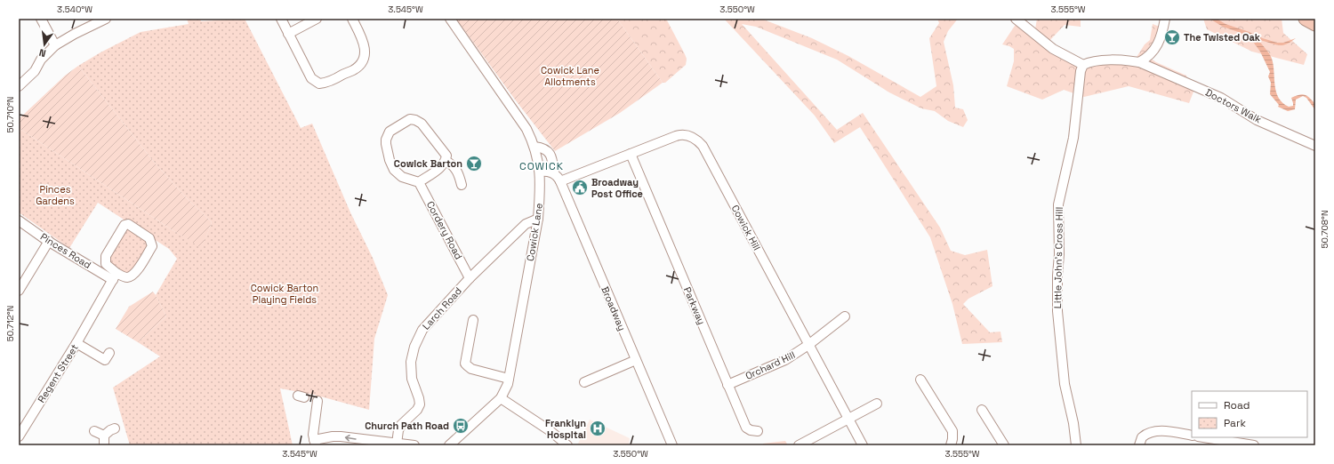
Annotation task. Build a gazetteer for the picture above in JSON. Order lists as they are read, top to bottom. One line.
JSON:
{"streets":{"street":["Doctors Walk","Cowick Hill","Cordery Road","Cowick Lane","Pinces Road","Little John's Cross Hill","Parkway","Larch Road","Broadway","Orchard Hill","Regent Street"]},"crossings":[["Cowick Hill","Parkway"],["Cowick Hill","Broadway"],["Cowick Hill","Orchard Hill"],["Cordery Road","Larch Road"],["Cowick Lane","Larch Road"],["Cowick Lane","Broadway"],["Pinces Road","Regent Street"],["Parkway","Orchard Hill"]],"districts":["COWICK"],"parks":["Cowick Lane Allotments","Pinces Gardens","Cowick Barton Playing Fields"],"places":{"bar":["The Twisted Oak","Cowick Barton"],"public building":["Broadway Post Office"],"bus stop":["Church Path Road"],"hospital":["Franklyn Hospital"]},"legend":["Road","Park"],"north":"bottom","coordinates":["3.540°W","3.545°W","3.550°W","3.555°W","50.710°N","50.708°N","50.712°N"]}
